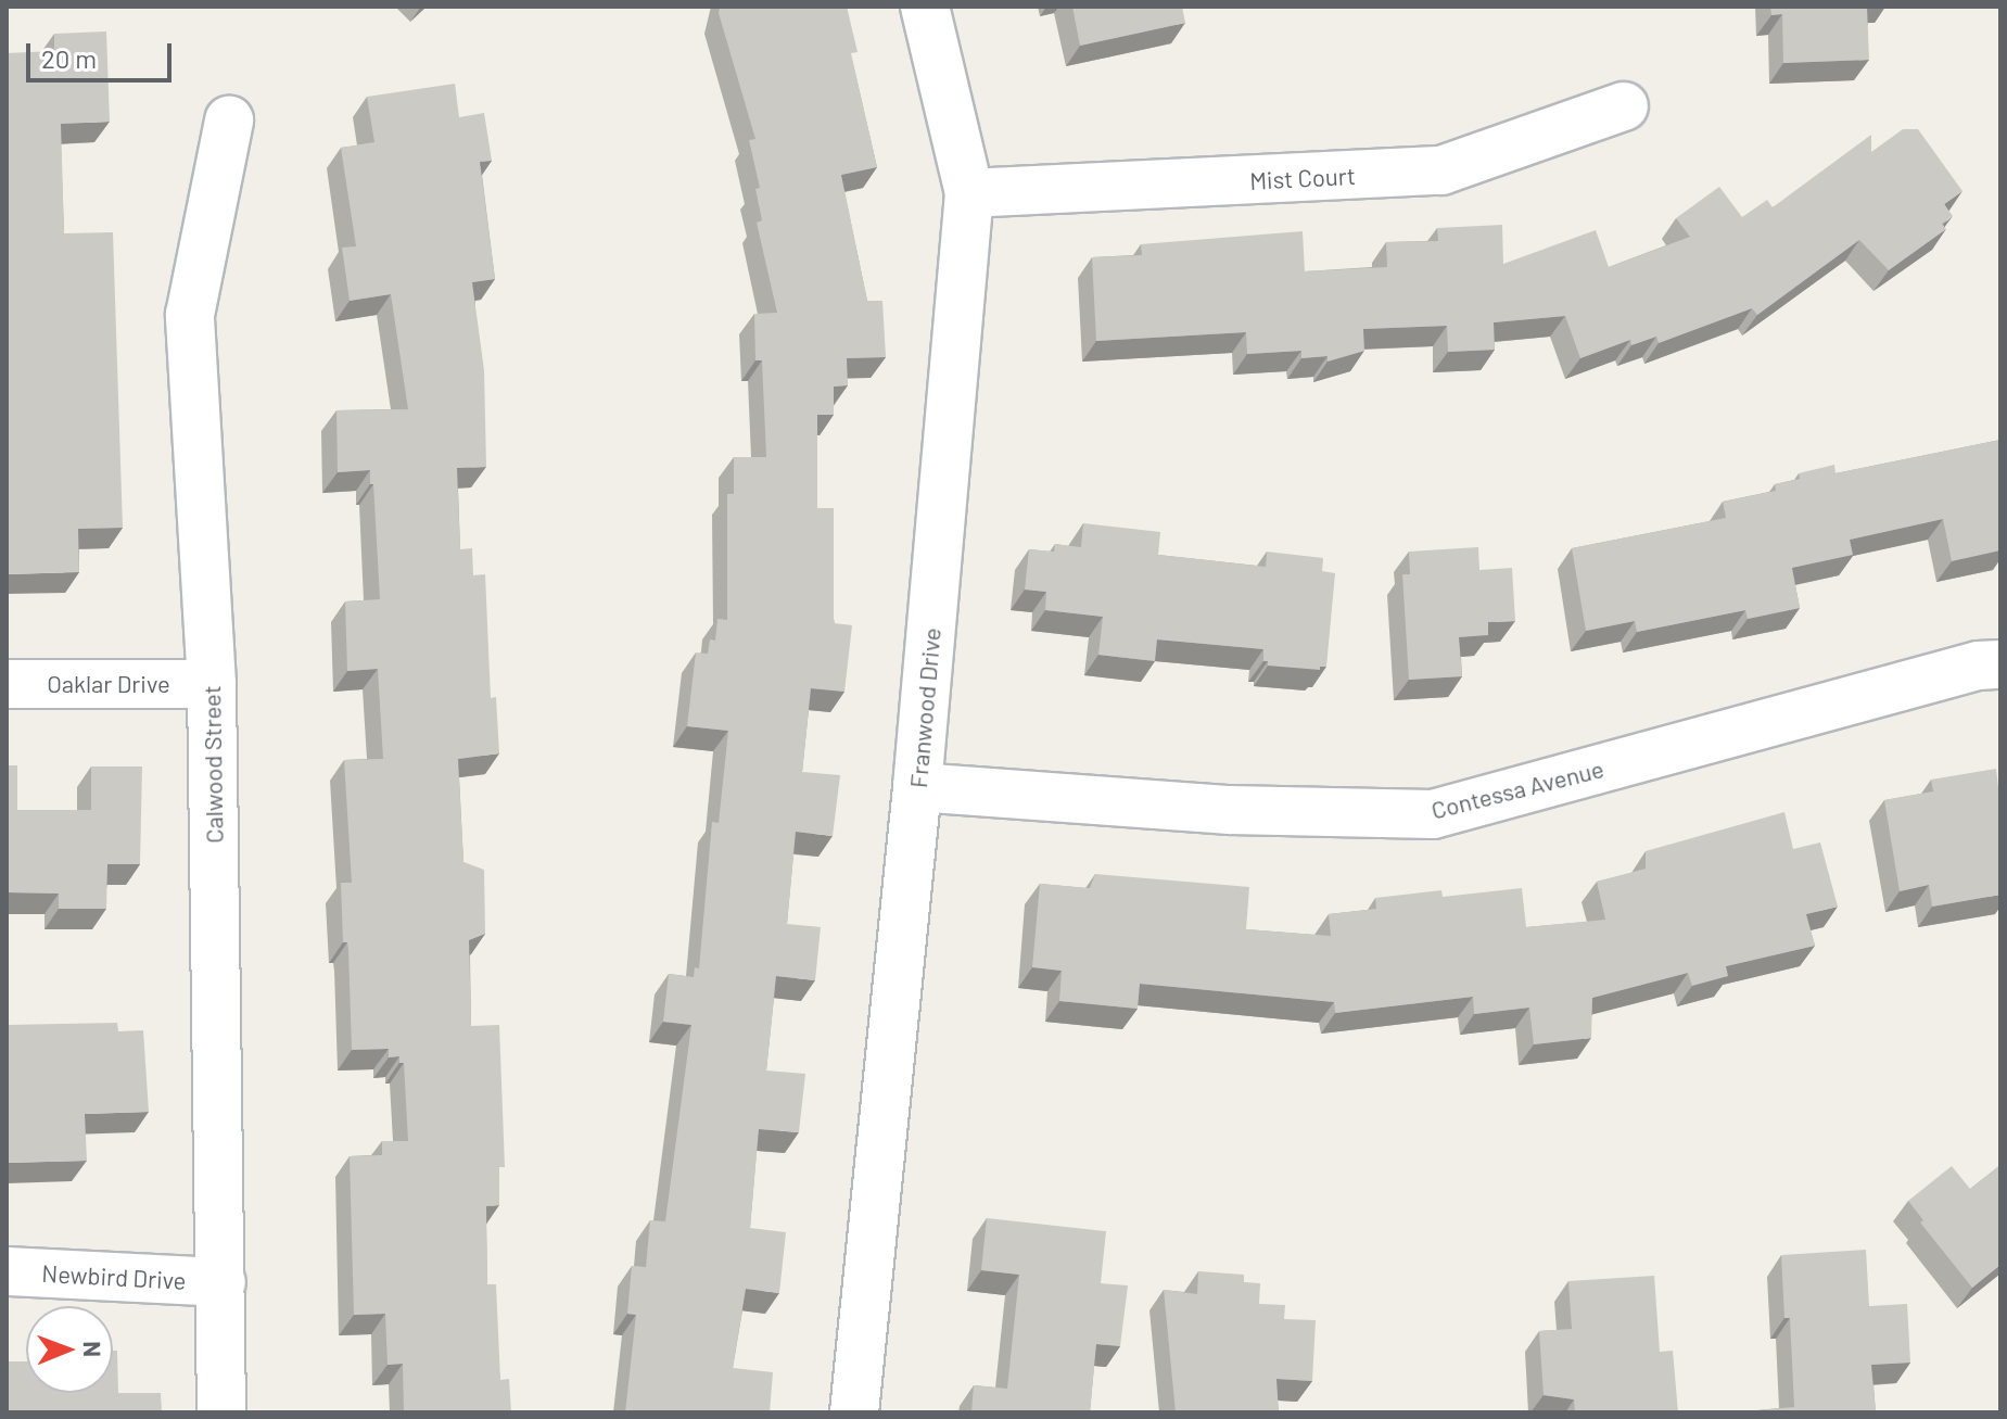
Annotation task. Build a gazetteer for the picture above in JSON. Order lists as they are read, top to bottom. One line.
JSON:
{"streets":{"street":["Mist Court","Oaklar Drive","Franwood Drive","Calwood Street","Contessa Avenue","Newbird Drive"]},"crossings":[["Mist Court","Franwood Drive"],["Oaklar Drive","Calwood Street"],["Franwood Drive","Contessa Avenue"],["Calwood Street","Newbird Drive"]],"scale_bar":"20 m","north":"right"}
